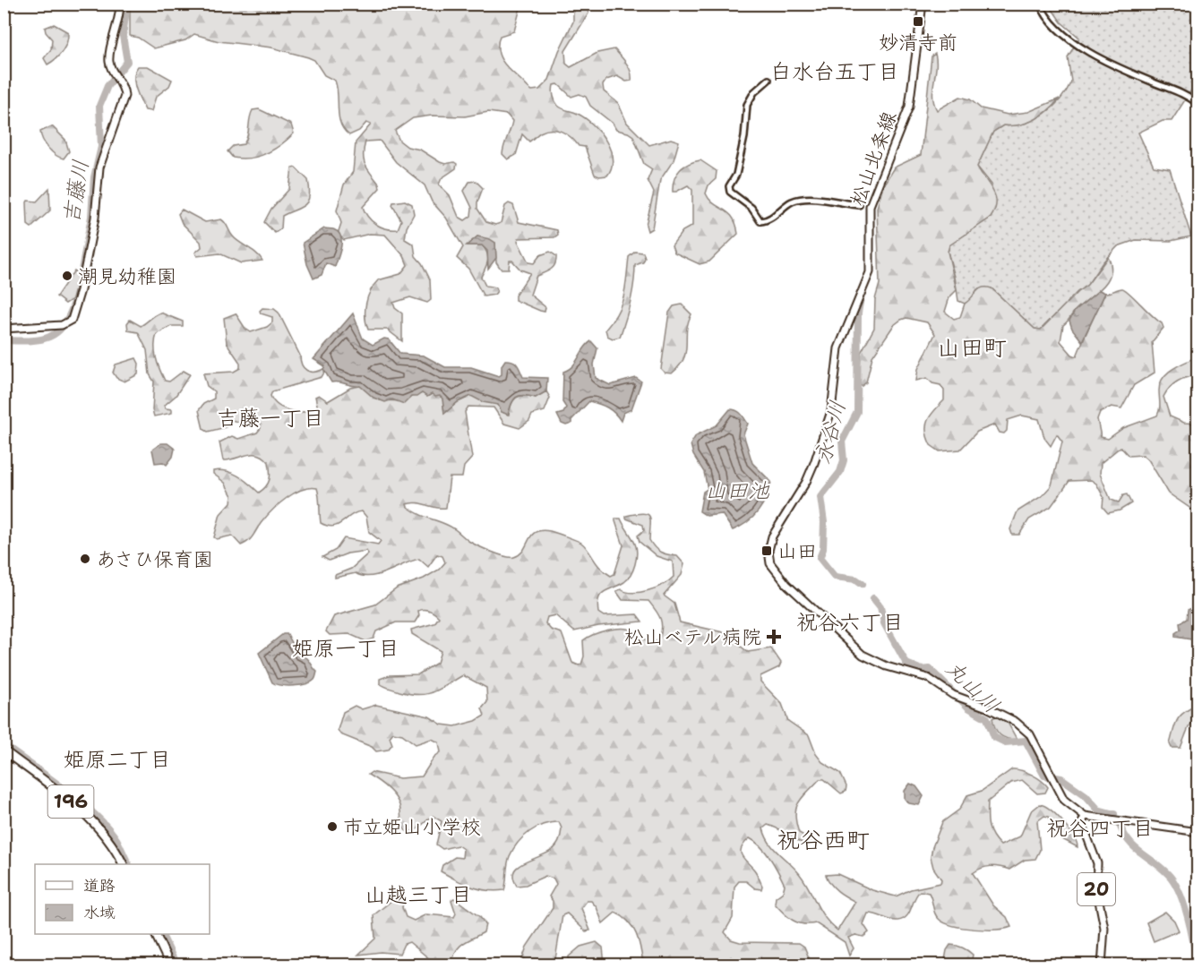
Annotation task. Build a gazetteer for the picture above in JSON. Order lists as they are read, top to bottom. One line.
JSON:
{"streets":{"highway":["196"],"main road":["松山北条線","20"]},"crossings":[["松山北条線","20"]],"districts":["白水台五丁目","山田町","吉藤一丁目","祝谷六丁目","姫原一丁目","姫原二丁目","祝谷四丁目","祝谷西町","山越三丁目"],"water":["吉藤川","永谷川","山田池","丸山川"],"places":{"transit":["妙清寺前","山田"],"other":["潮見幼稚園","あさひ保育園","市立姫山小学校"],"health":["松山ベテル病院"]},"legend":["道路","水域"]}
